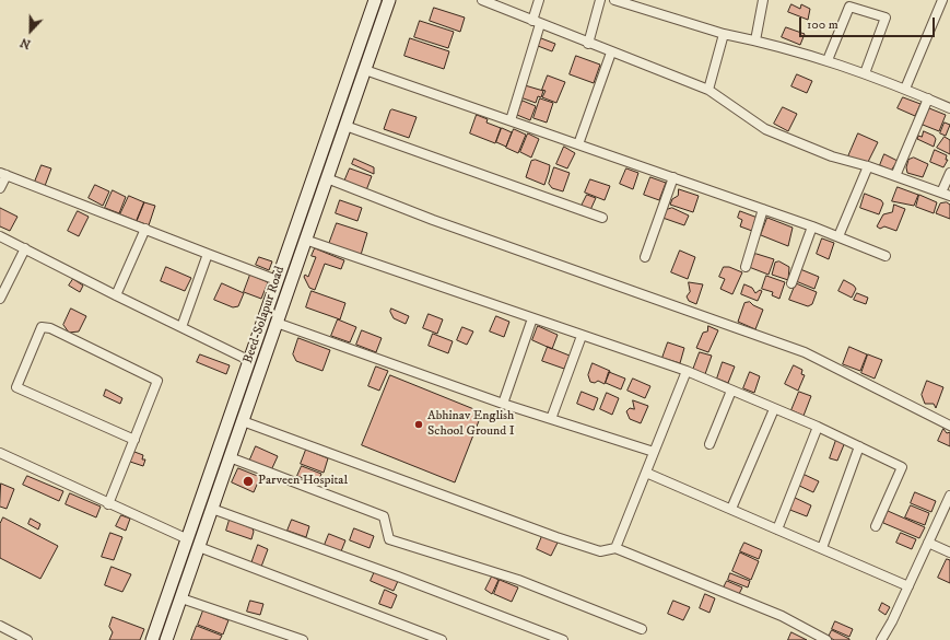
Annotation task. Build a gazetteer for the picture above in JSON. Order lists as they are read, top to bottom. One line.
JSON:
{"streets":{"main road":["Beed-Solapur Road"]},"places":["Abhinav English School Ground I","Parveen Hospital"],"scale_bar":"100 m","north":"bottom"}
